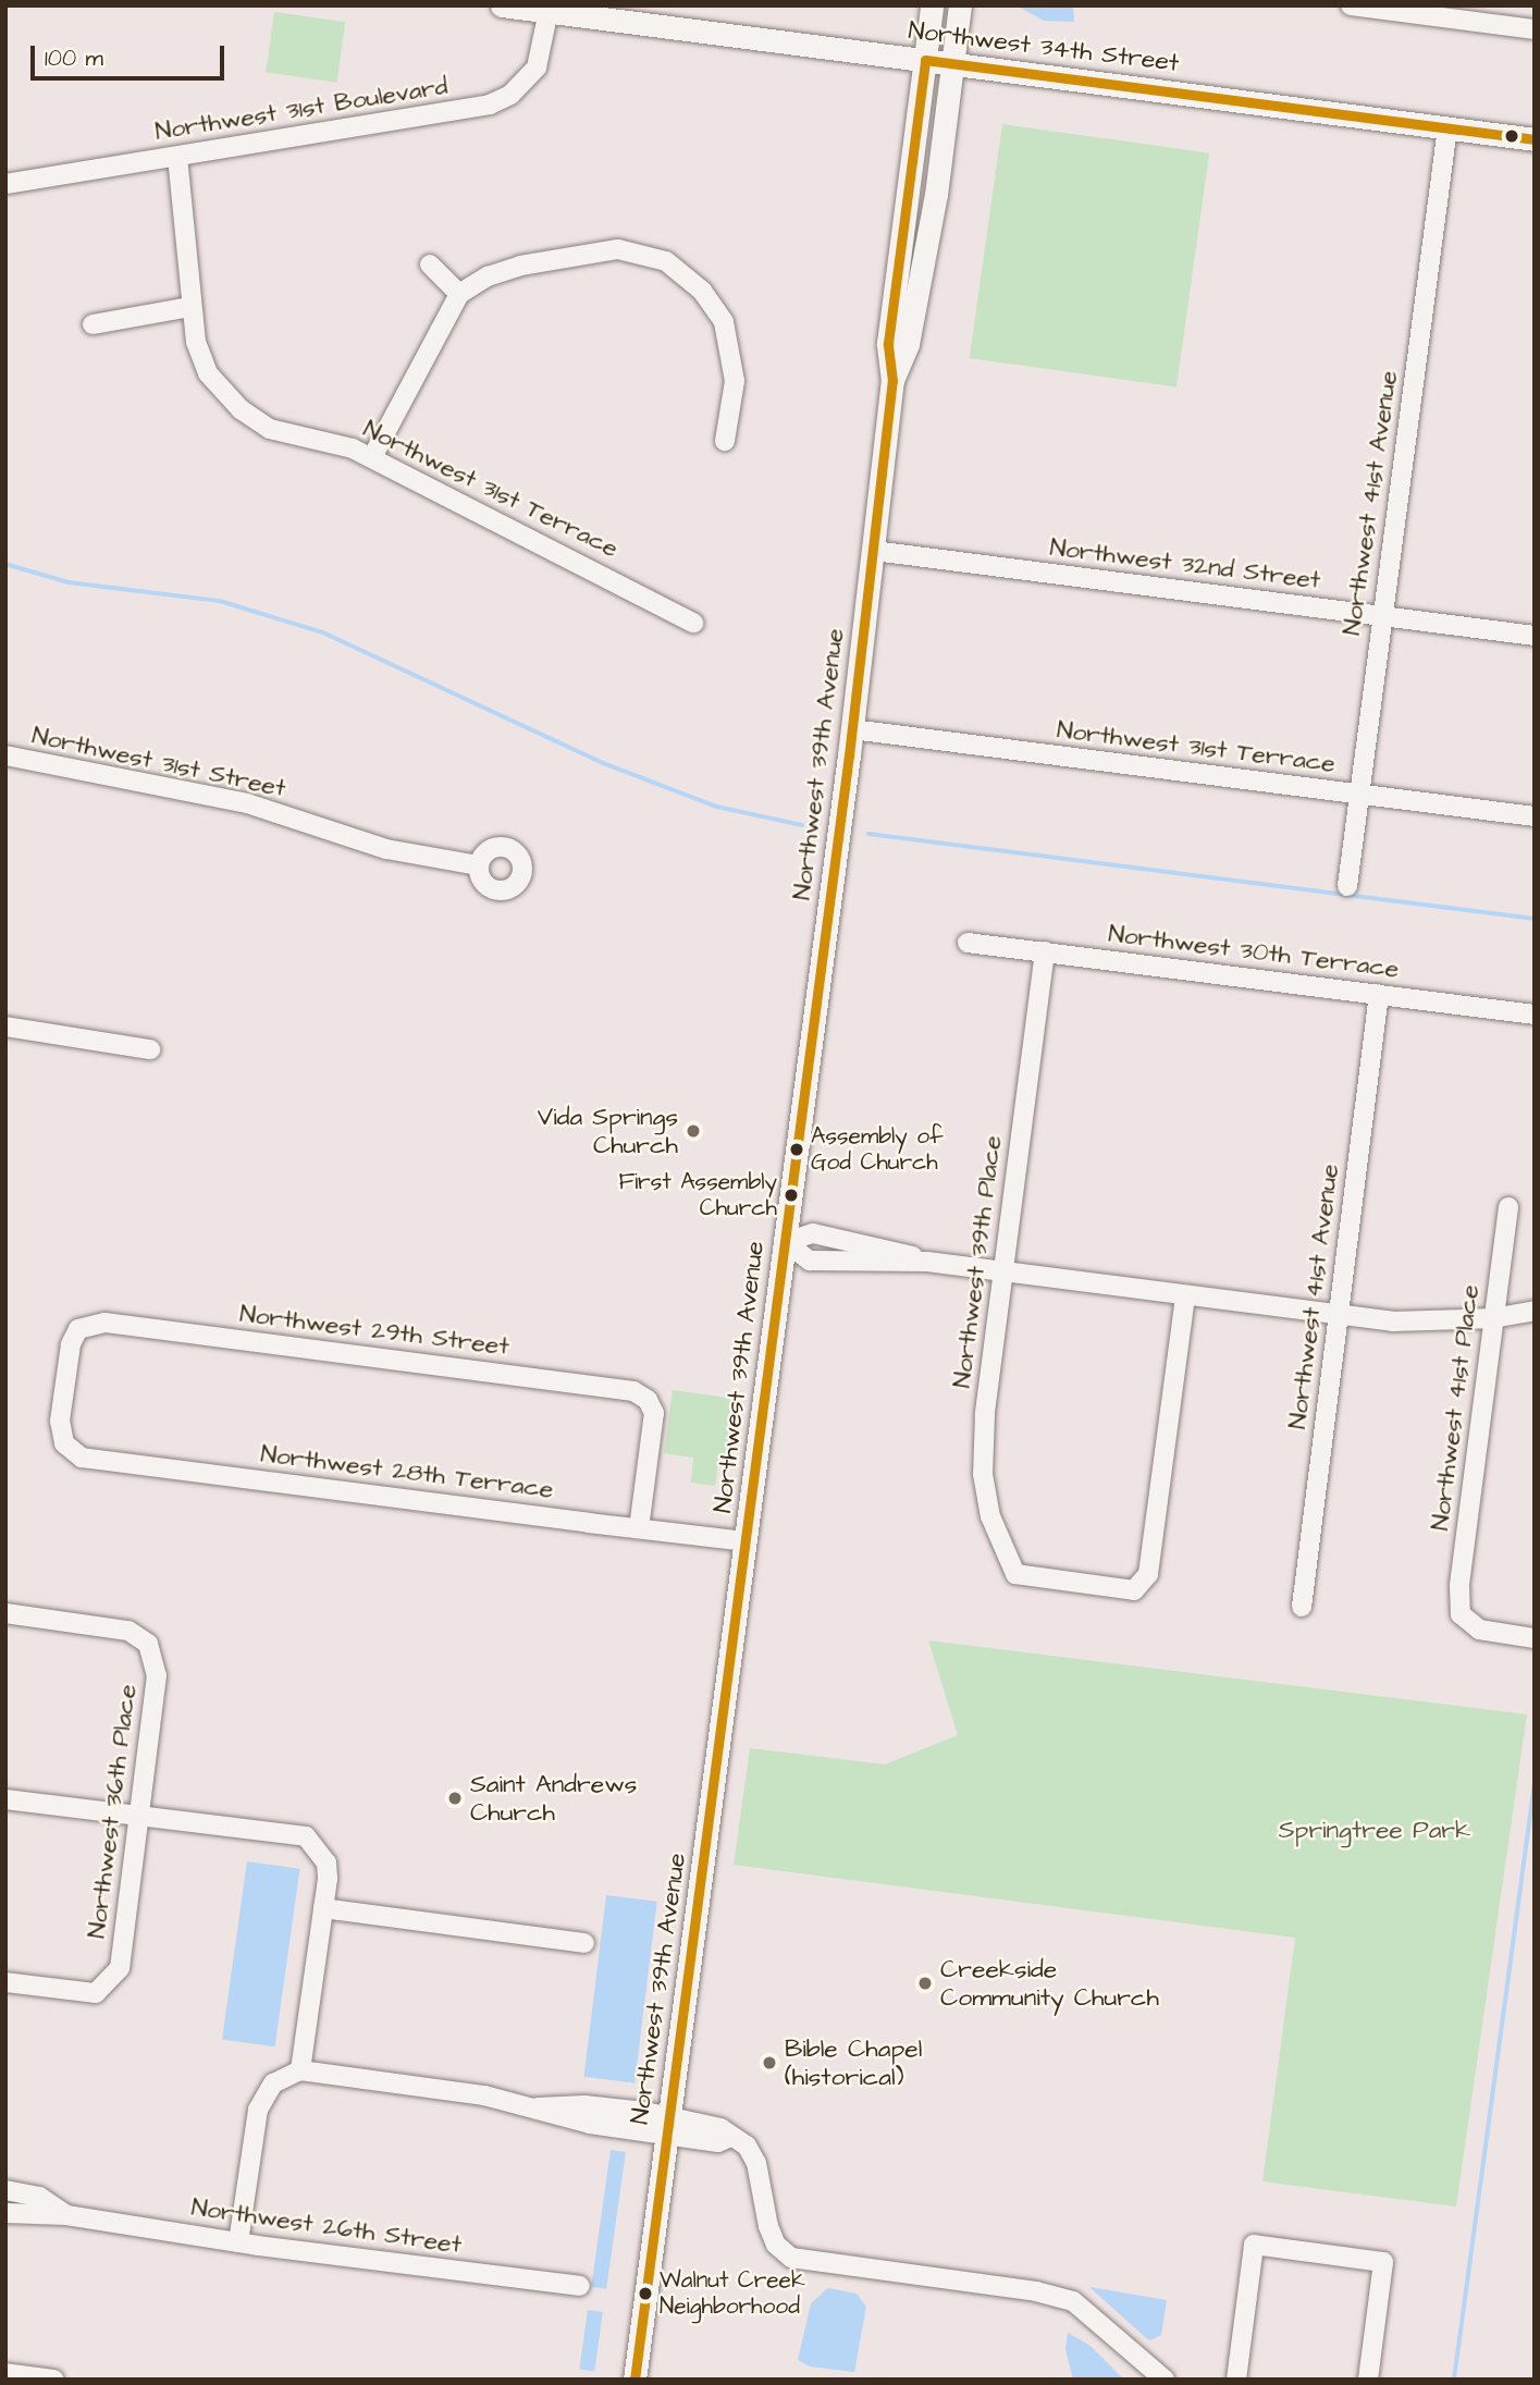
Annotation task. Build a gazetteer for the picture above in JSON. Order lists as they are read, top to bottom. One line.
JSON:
{"streets":{"main road":["Northwest 34th Street","Northwest 39th Avenue"],"street":["Northwest 31st Boulevard","Northwest 31st Terrace","Northwest 41st Avenue","Northwest 32nd Street","Northwest 31st Street","Northwest 30th Terrace","Northwest 39th Place","Northwest 29th Street","Northwest 41st Place","Northwest 28th Terrace","Northwest 36th Place","Northwest 26th Street"]},"crossings":[["Northwest 34th Street","Northwest 31st Boulevard"],["Northwest 34th Street","Northwest 41st Avenue"],["Northwest 34th Street","Northwest 39th Avenue"],["Northwest 31st Boulevard","Northwest 31st Terrace"],["Northwest 31st Terrace","Northwest 41st Avenue"],["Northwest 31st Terrace","Northwest 39th Avenue"],["Northwest 41st Avenue","Northwest 32nd Street"],["Northwest 41st Avenue","Northwest 30th Terrace"],["Northwest 32nd Street","Northwest 39th Avenue"],["Northwest 39th Avenue","Northwest 28th Terrace"],["Northwest 30th Terrace","Northwest 39th Place"],["Northwest 29th Street","Northwest 28th Terrace"]],"parks":["Springtree Park"],"places":["Vida Springs Church","Assembly of God Church","First Assembly Church","Saint Andrews Church","Creekside Community Church","Bible Chapel (historical)","Walnut Creek Neighborhood"],"scale_bar":"100 m"}
